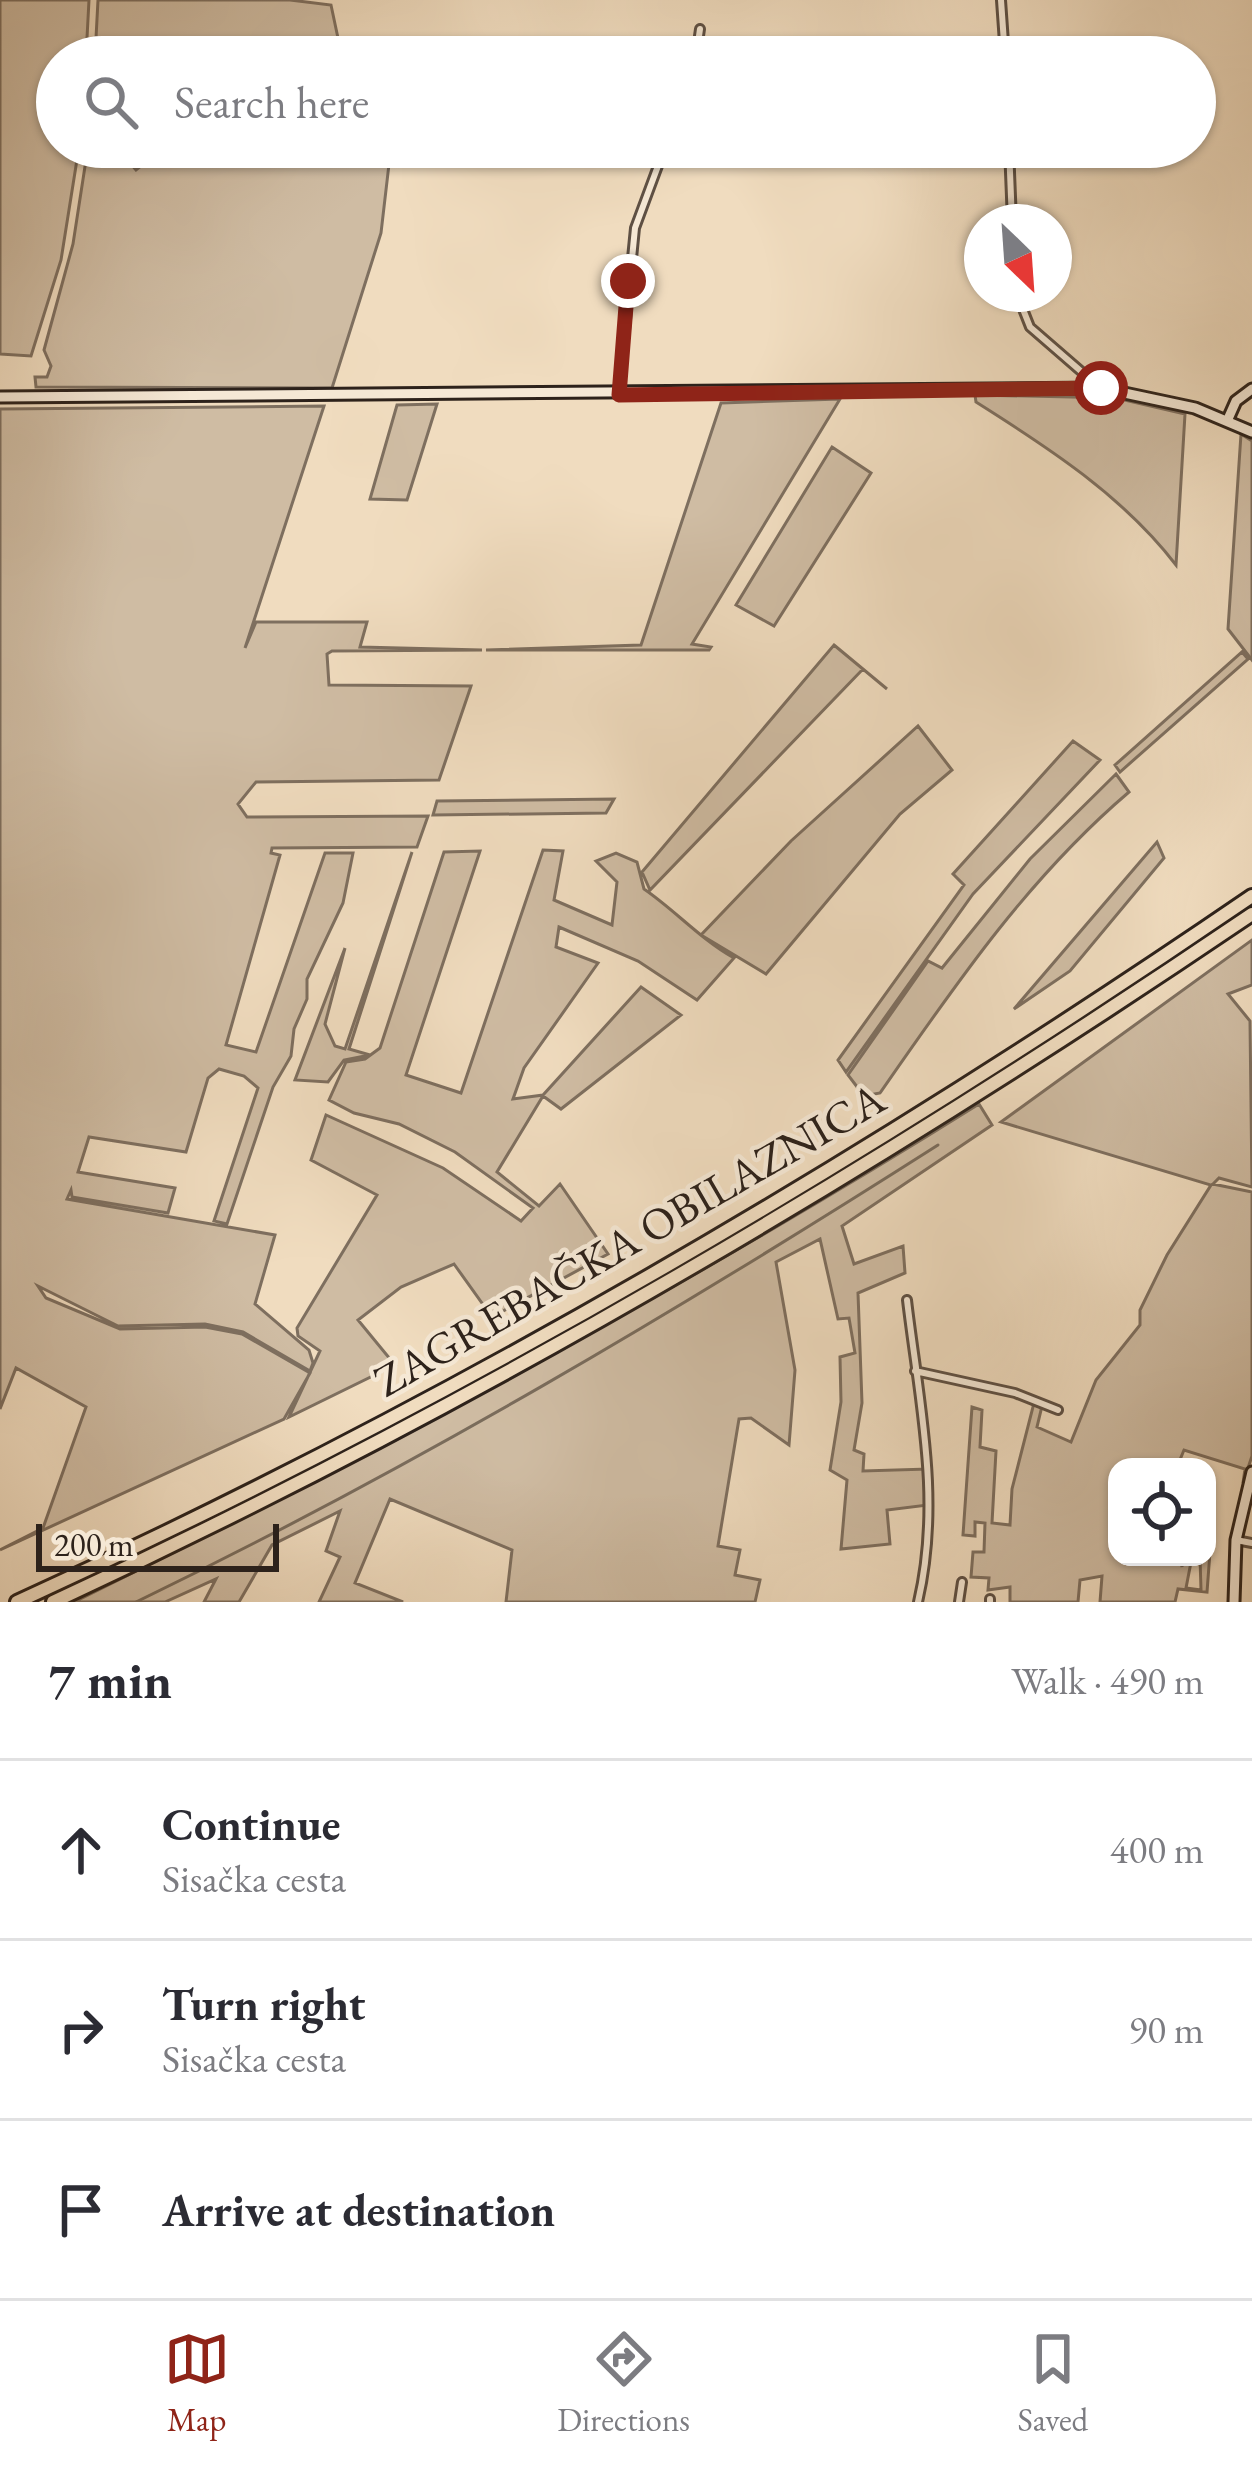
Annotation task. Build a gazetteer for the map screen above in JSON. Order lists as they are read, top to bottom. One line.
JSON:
{"streets":{"highway":["ZAGREBAČKA OBILAZNICA"]},"scale_bar":"200 m","north":"bottom right","page":{"search":"Search here","scale":"200 m","heading":["7 min","Walk · 490 m"],"list":[["Continue","Sisačka cesta","400 m"],["Turn right","Sisačka cesta","90 m"],"Arrive at destination"],"nav":["Map","Directions","Saved"]}}
